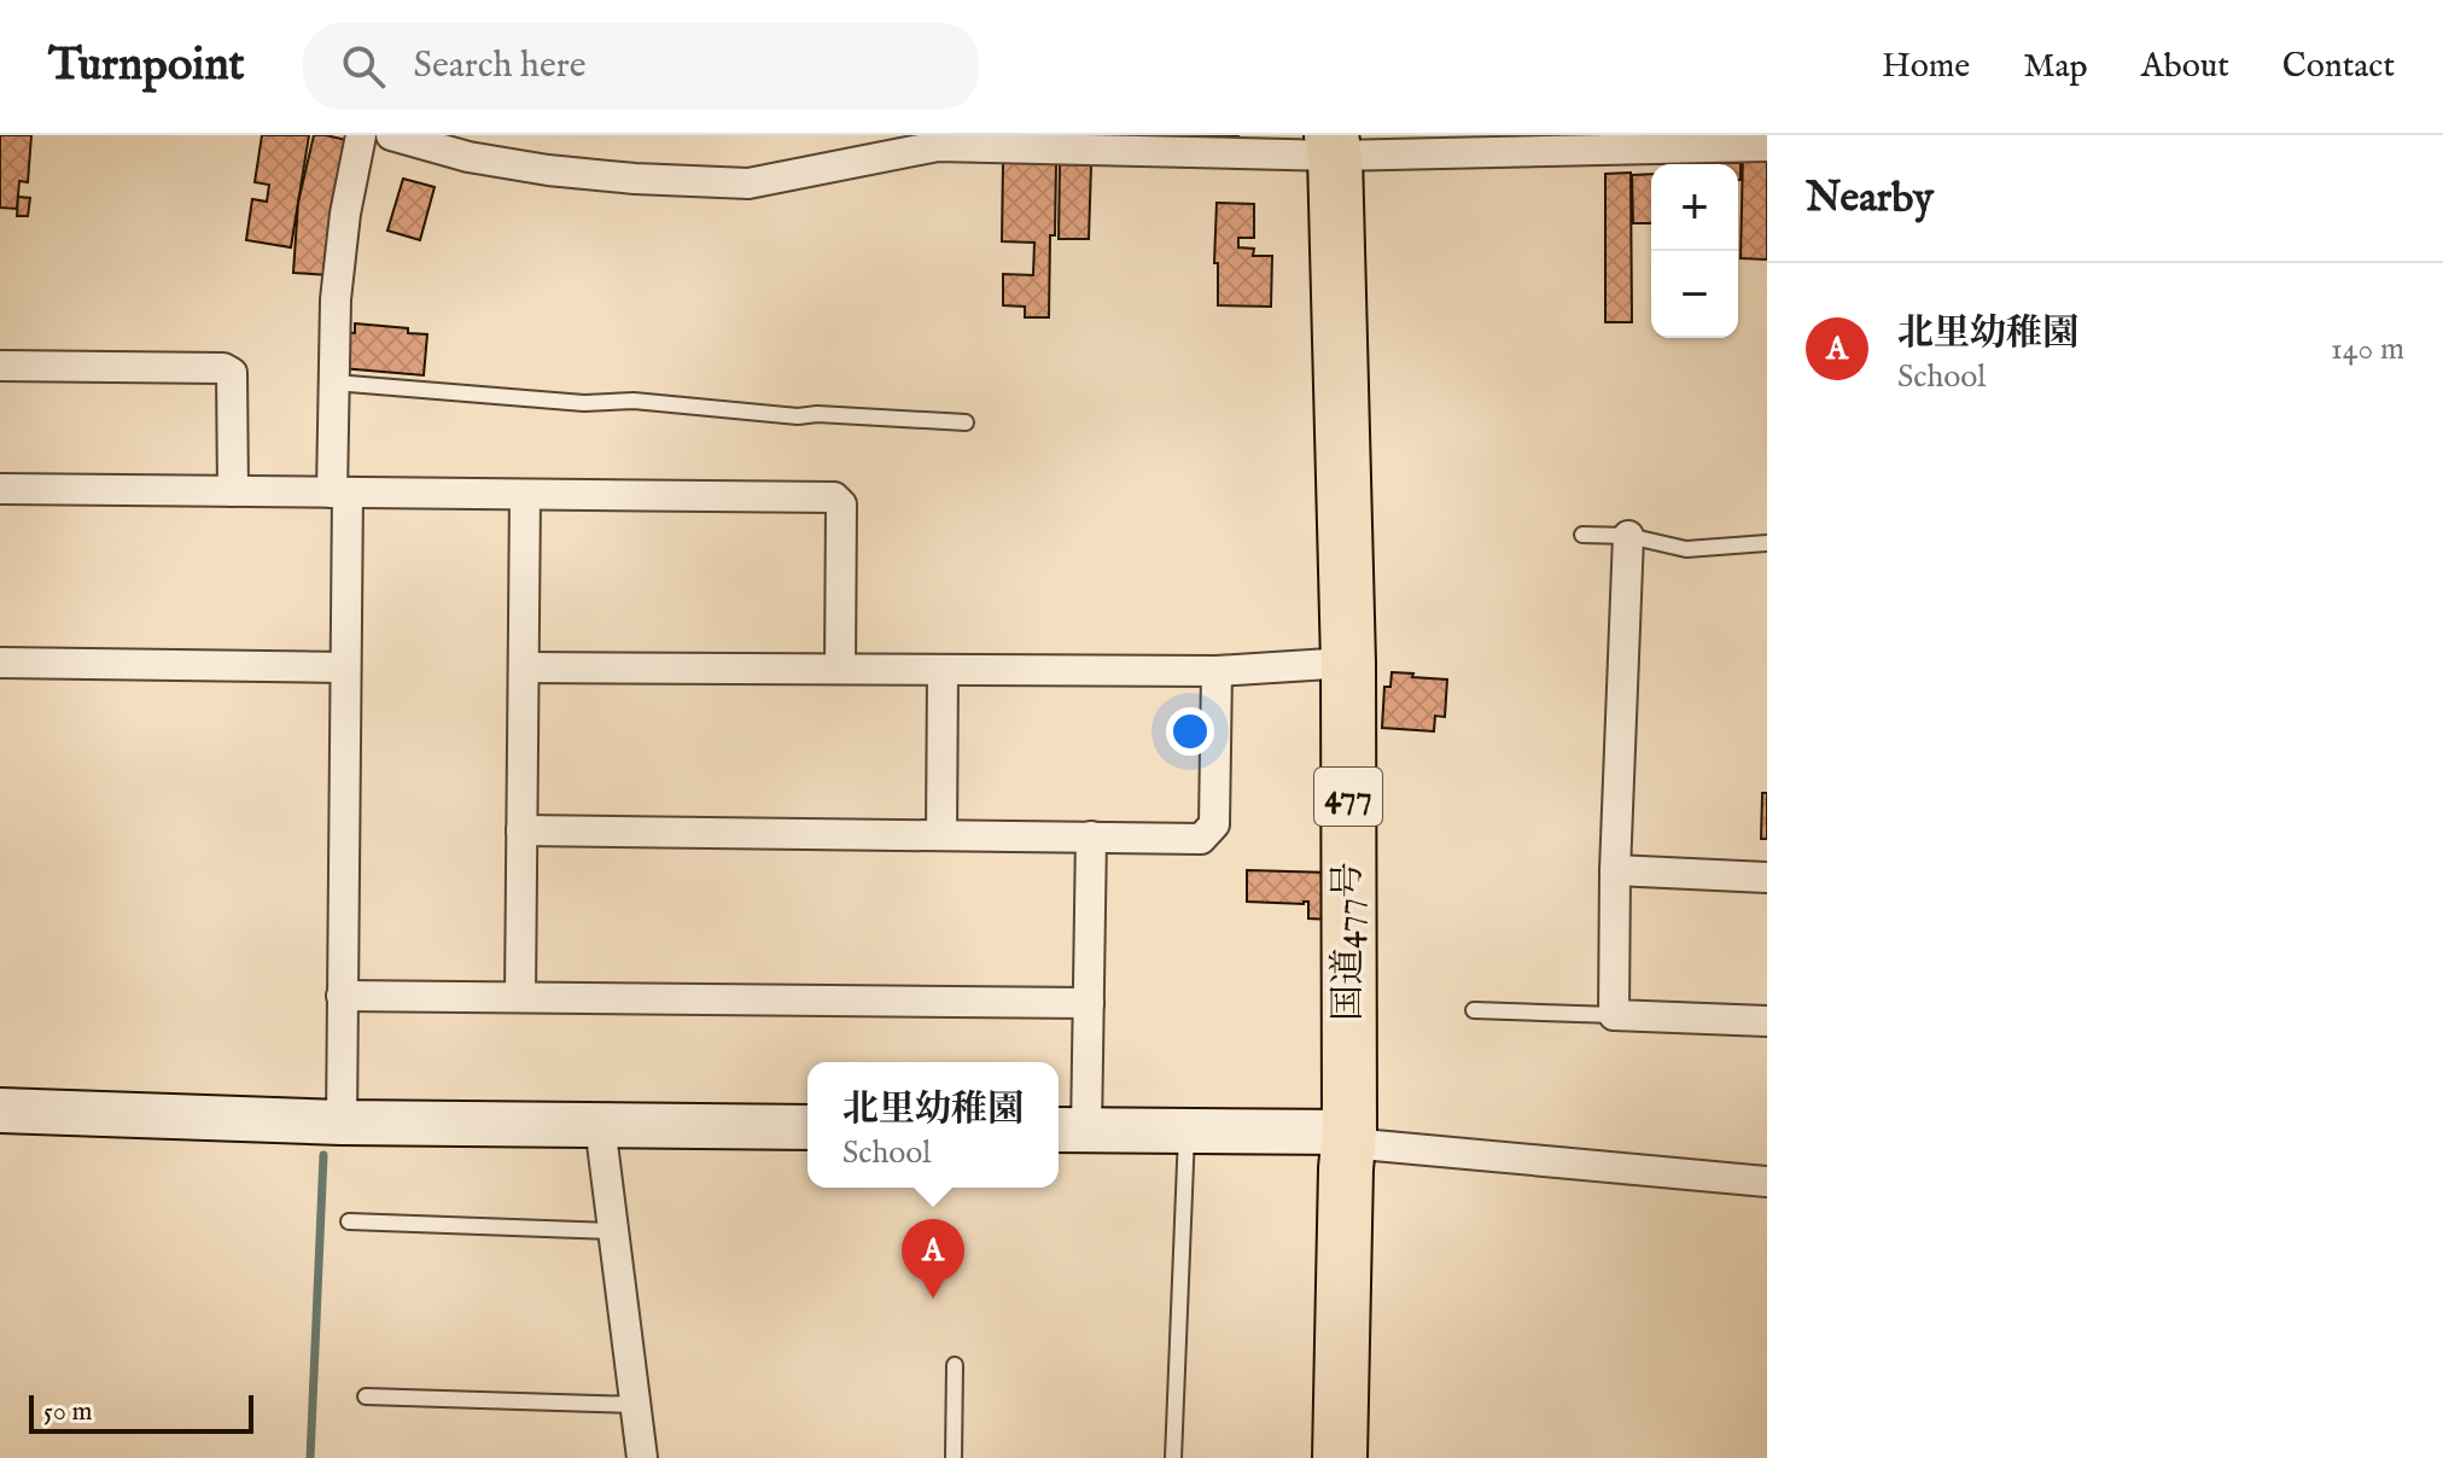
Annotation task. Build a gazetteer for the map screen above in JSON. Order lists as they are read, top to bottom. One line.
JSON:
{"streets":{"highway":["477","国道477号"]},"scale_bar":"50 m","page":{"header":"Turnpoint","search":"Search here","nav":["Home","Map","About","Contact"],"heading":"Nearby","map_buttons":["+","−"],"list":[{"mark":"A","name":"北里幼稚園","note":"School","value":"140 m"}],"popup":["北里幼稚園","School"],"pins":"A","scale":"50 m"}}
